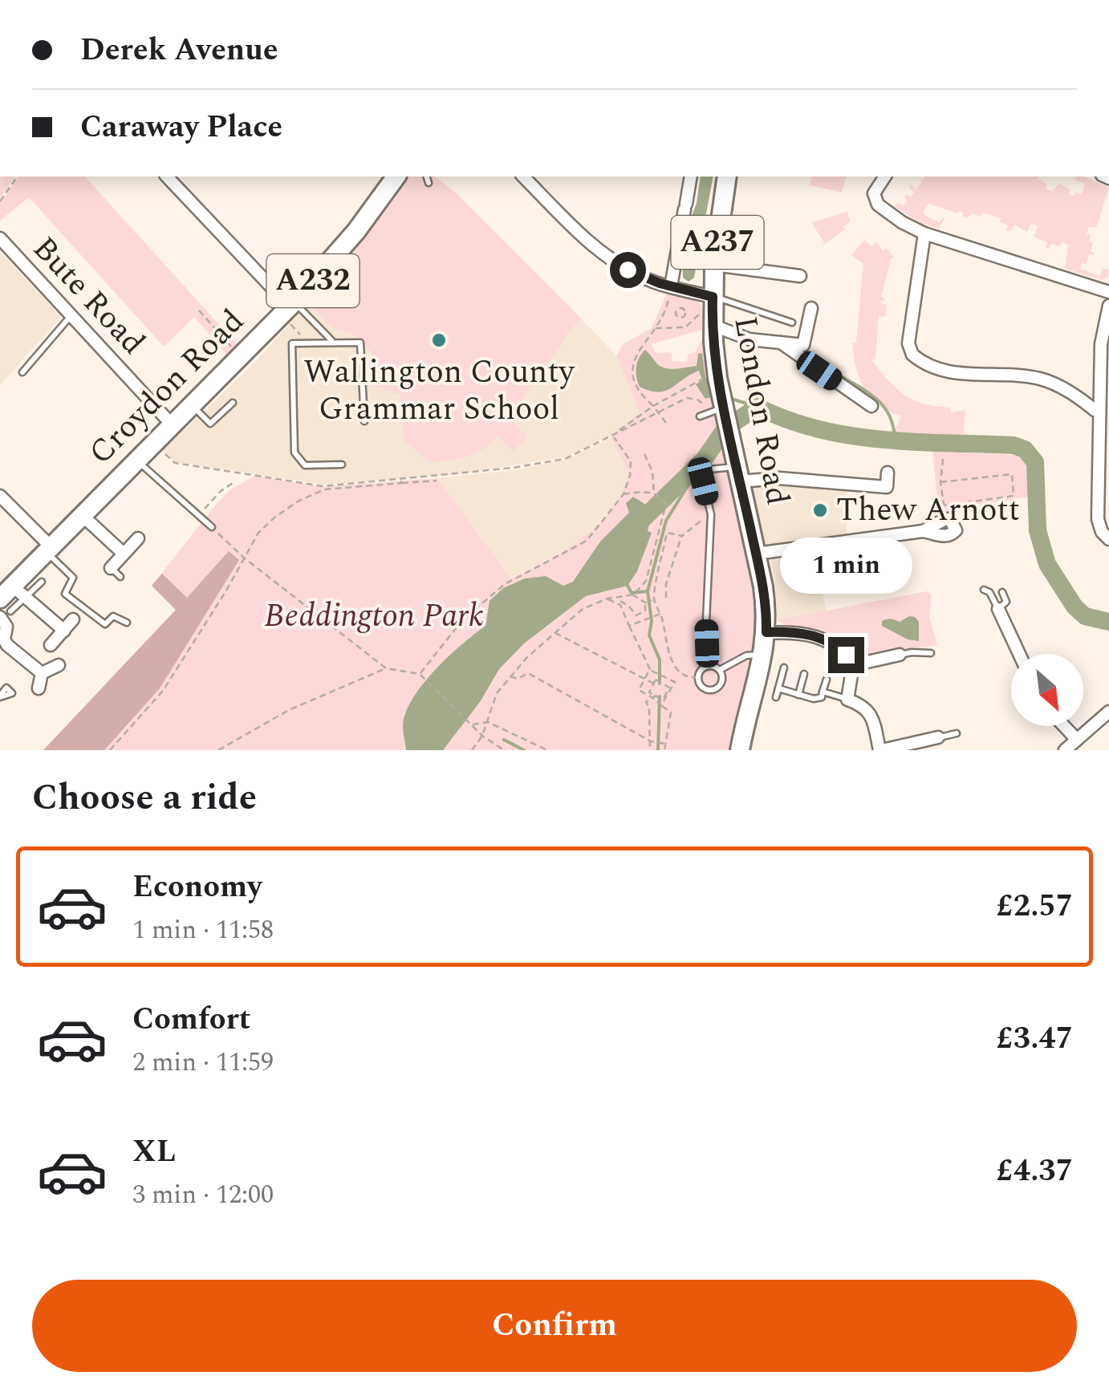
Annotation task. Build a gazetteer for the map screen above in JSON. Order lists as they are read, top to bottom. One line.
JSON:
{"streets":{"main road":["A237","A232","Croydon Road","London Road"],"street":["Bute Road"]},"crossings":[["Bute Road","Croydon Road"]],"parks":["Beddington Park"],"places":["Wallington County Grammar School","Thew Arnott"],"north":"bottom right","page":{"banner":["Derek Avenue","Caraway Place"],"bubble":"1 min","heading":"Choose a ride","list":[{"name":"Economy","note":"1 min · 11:58","value":"£2.57"},{"name":"Comfort","note":"2 min · 11:59","value":"£3.47"},{"name":"XL","note":"3 min · 12:00","value":"£4.37"}],"buttons":"Confirm"}}
